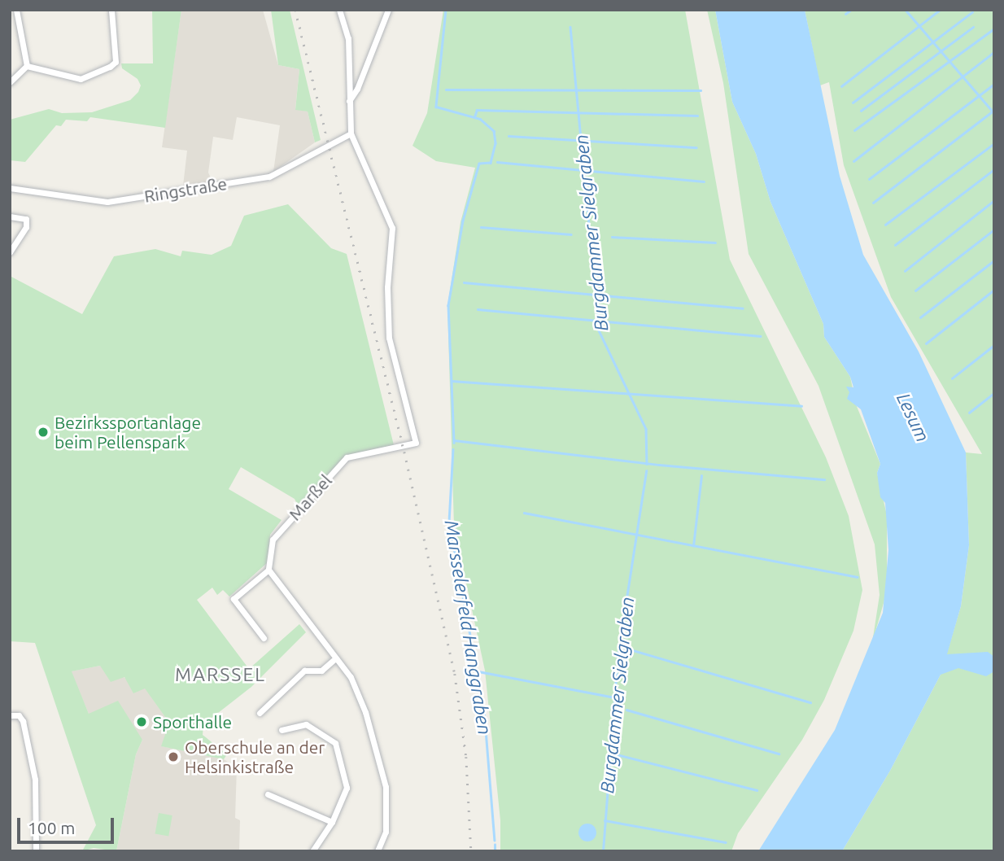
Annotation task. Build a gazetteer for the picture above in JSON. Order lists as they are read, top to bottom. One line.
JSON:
{"streets":{"street":["Ringstraße","Marßel"]},"crossings":[["Ringstraße","Marßel"]],"districts":["MARSSEL"],"water":["Burgdammer Sielgraben","Lesum","Marsselerfeld Hanggraben"],"places":["Bezirkssportanlage beim Pellenspark","Sporthalle","Oberschule an der Helsinkistraße"],"scale_bar":"100 m"}
